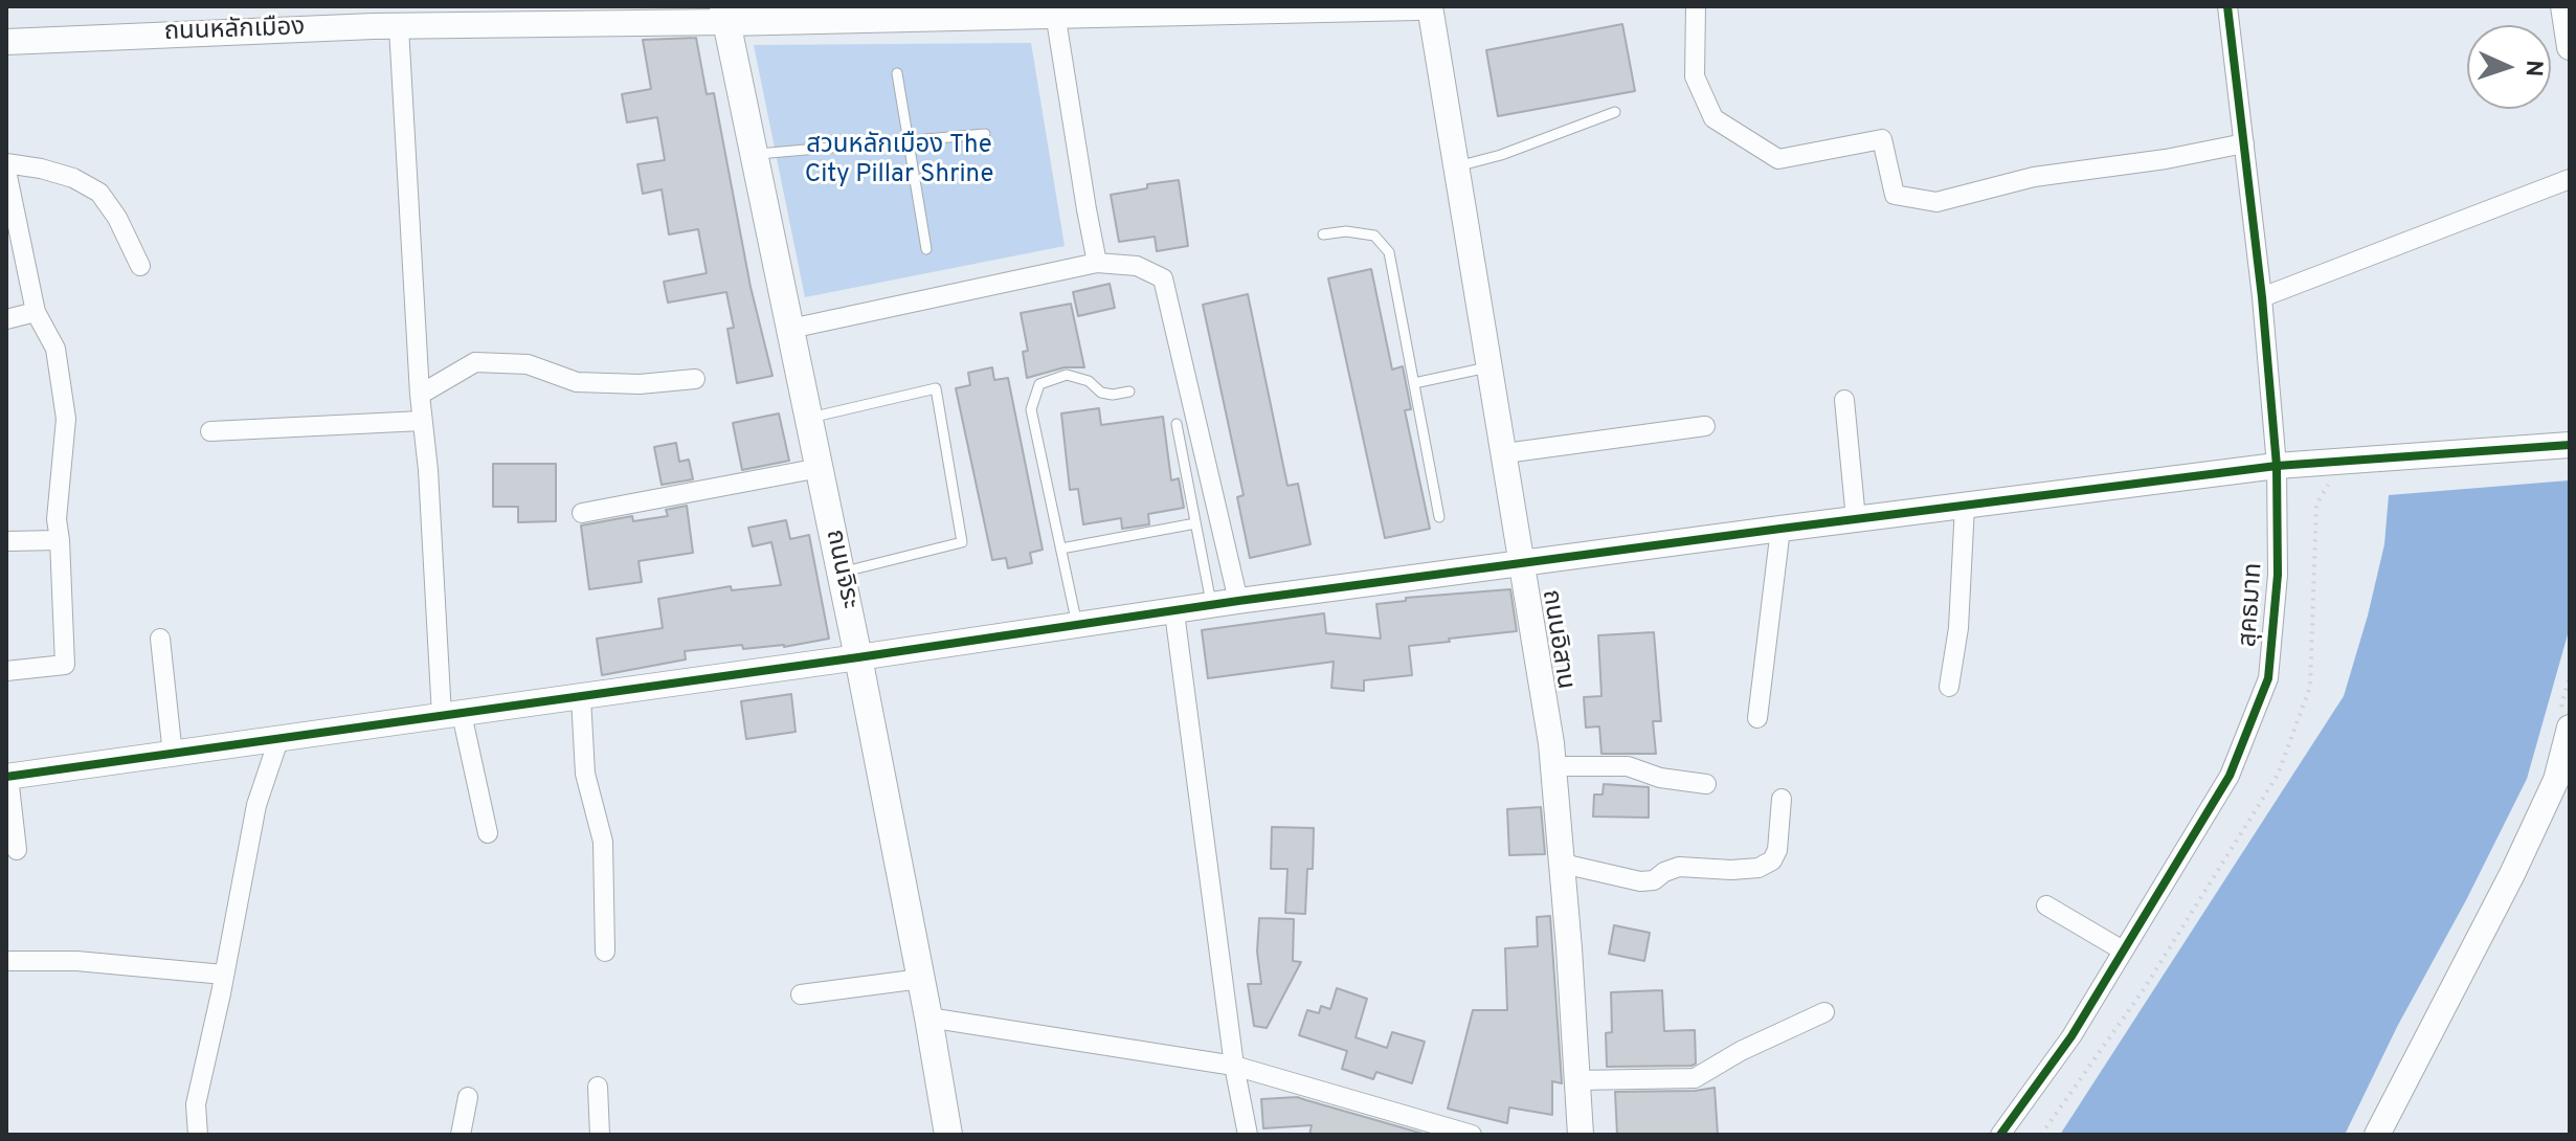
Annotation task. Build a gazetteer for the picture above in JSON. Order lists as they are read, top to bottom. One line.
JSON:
{"streets":{"main road":["ถนนหลักเมือง","ถนนจิระ"],"street":["สุคธมาท","ถนนอิสาน"]},"crossings":[["ถนนหลักเมือง","ถนนจิระ"]],"parks":["สวนหลักเมือง The City Pillar Shrine"],"north":"right"}
